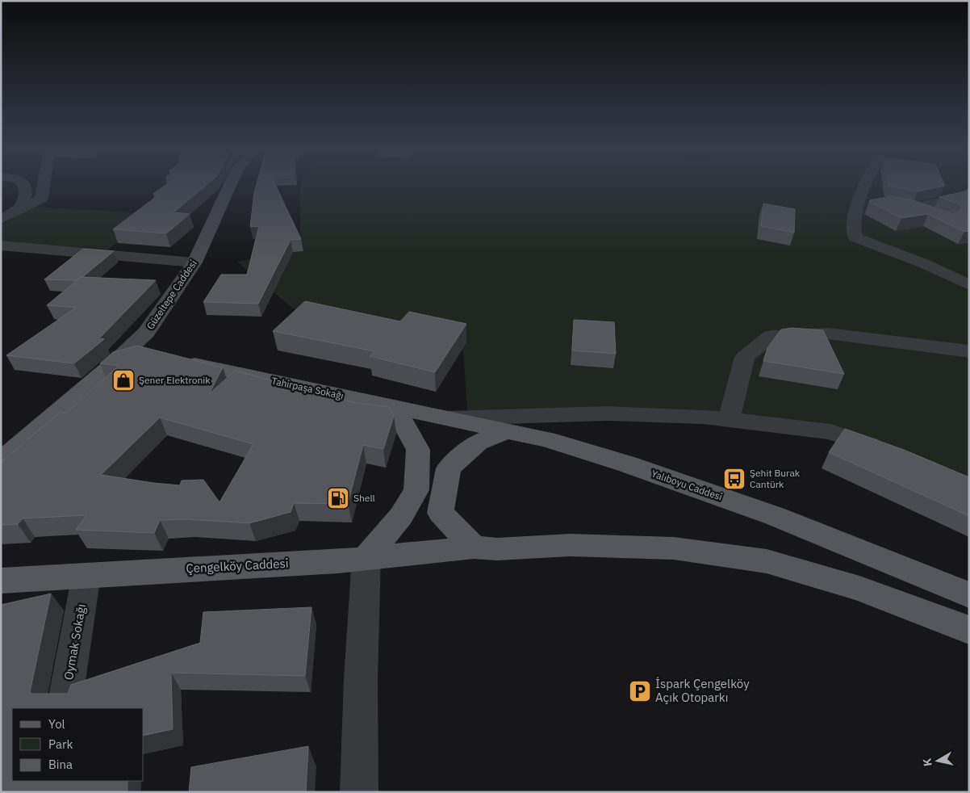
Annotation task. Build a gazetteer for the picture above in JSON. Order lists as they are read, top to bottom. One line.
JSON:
{"streets":{"main road":["Güzeltepe Caddesi","Tahirpaşa Sokağı","Yalıboyu Caddesi","Çengelköy Caddesi"],"street":["Oymak Sokağı"]},"crossings":[["Tahirpaşa Sokağı","Yalıboyu Caddesi"],["Çengelköy Caddesi","Oymak Sokağı"]],"places":{"shop":["Şener Elektronik"],"bus stop":["Şehit Burak Cantürk"],"fuel station":["Shell"],"parking":["İspark Çengelköy Açık Otoparkı"]},"legend":["Yol","Park","Bina"],"north":"left"}
